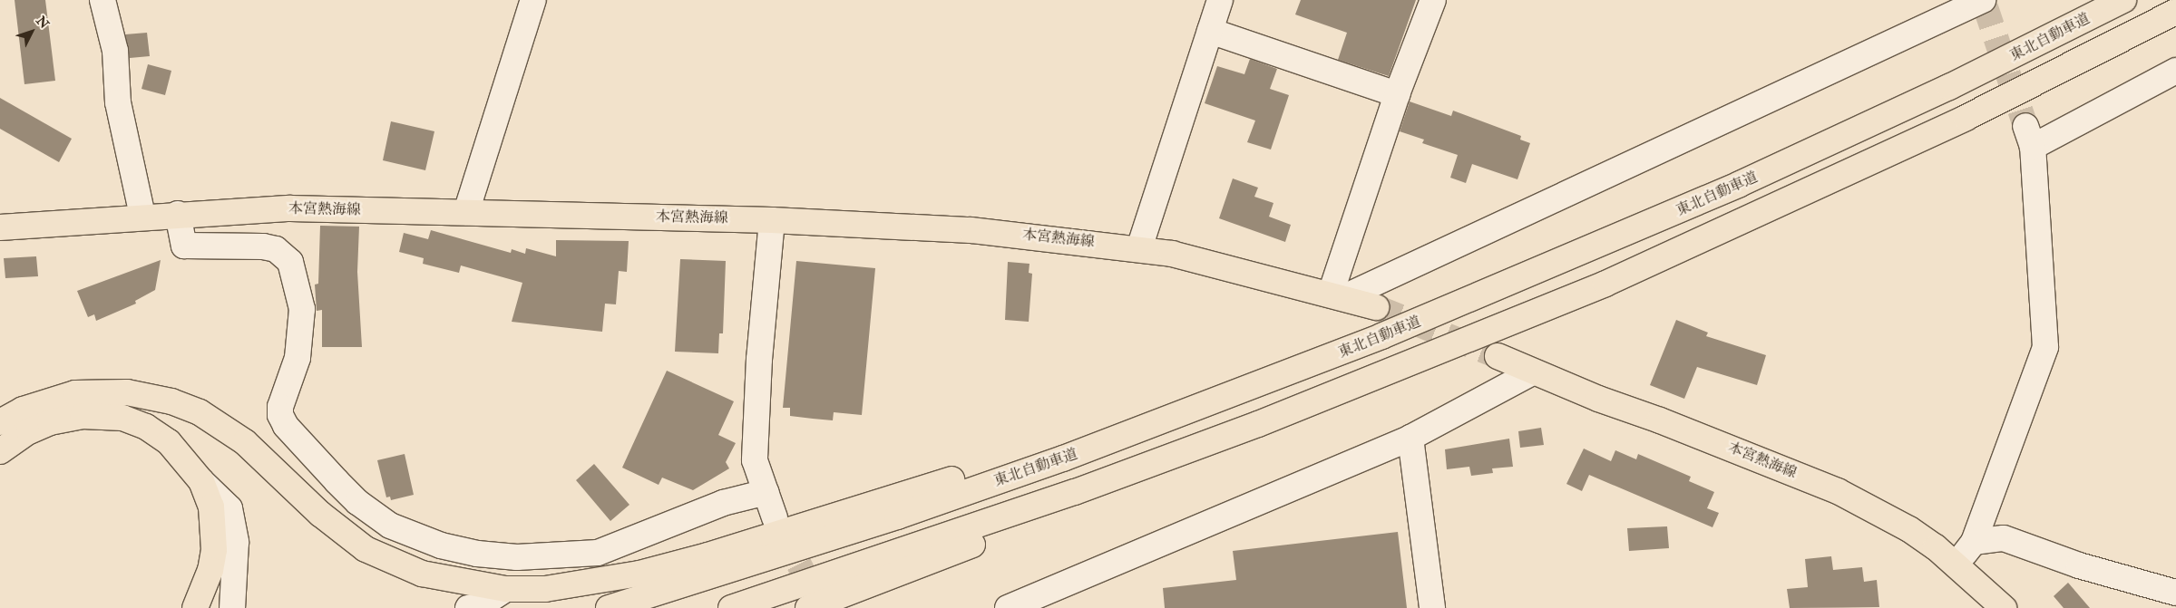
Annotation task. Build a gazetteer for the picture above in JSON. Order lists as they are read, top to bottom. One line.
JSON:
{"streets":{"main road":["東北自動車道","本宮熱海線"]},"north":"top right"}
